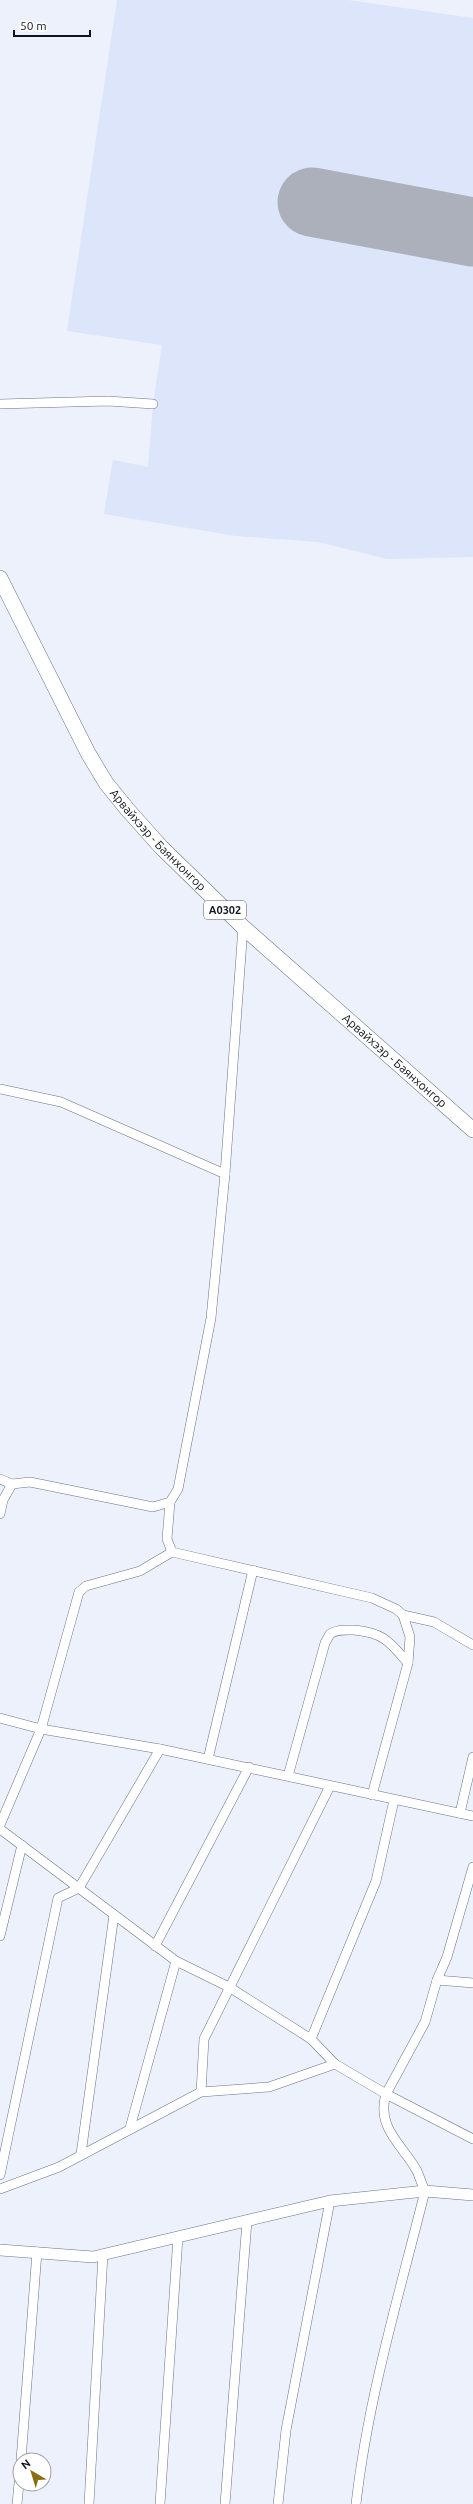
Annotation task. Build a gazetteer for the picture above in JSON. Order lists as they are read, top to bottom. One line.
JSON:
{"streets":{"highway":["Арвайхээр - Баянхонгор","A0302"]},"scale_bar":"50 m","north":"top left"}
